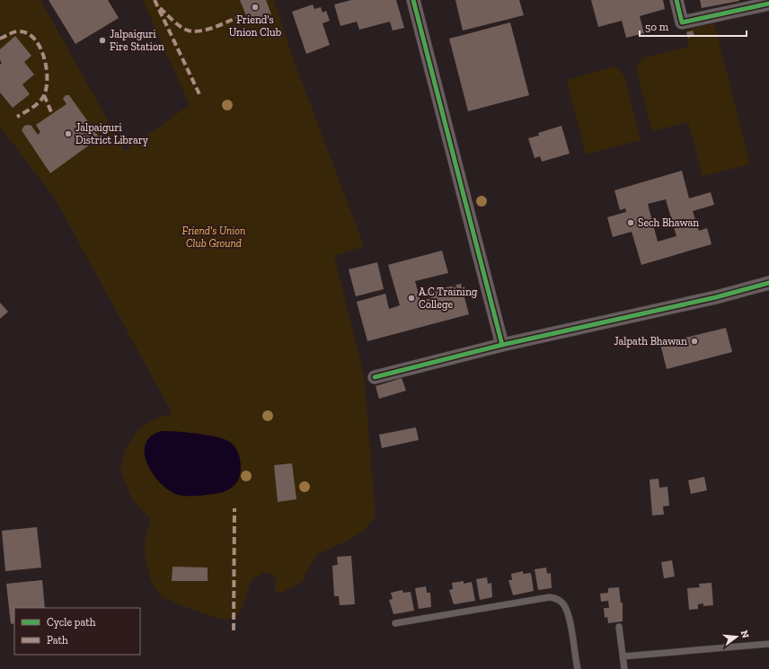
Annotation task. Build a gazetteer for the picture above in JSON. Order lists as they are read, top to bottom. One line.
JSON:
{"parks":["Friend's Union Club Ground"],"places":["Friend's Union Club","Jalpaiguri Fire Station","Jalpaiguri District Library","Sech Bhawan","A.C Training College","Jalpath Bhawan"],"legend":["Cycle path","Path"],"scale_bar":"50 m","north":"right"}
